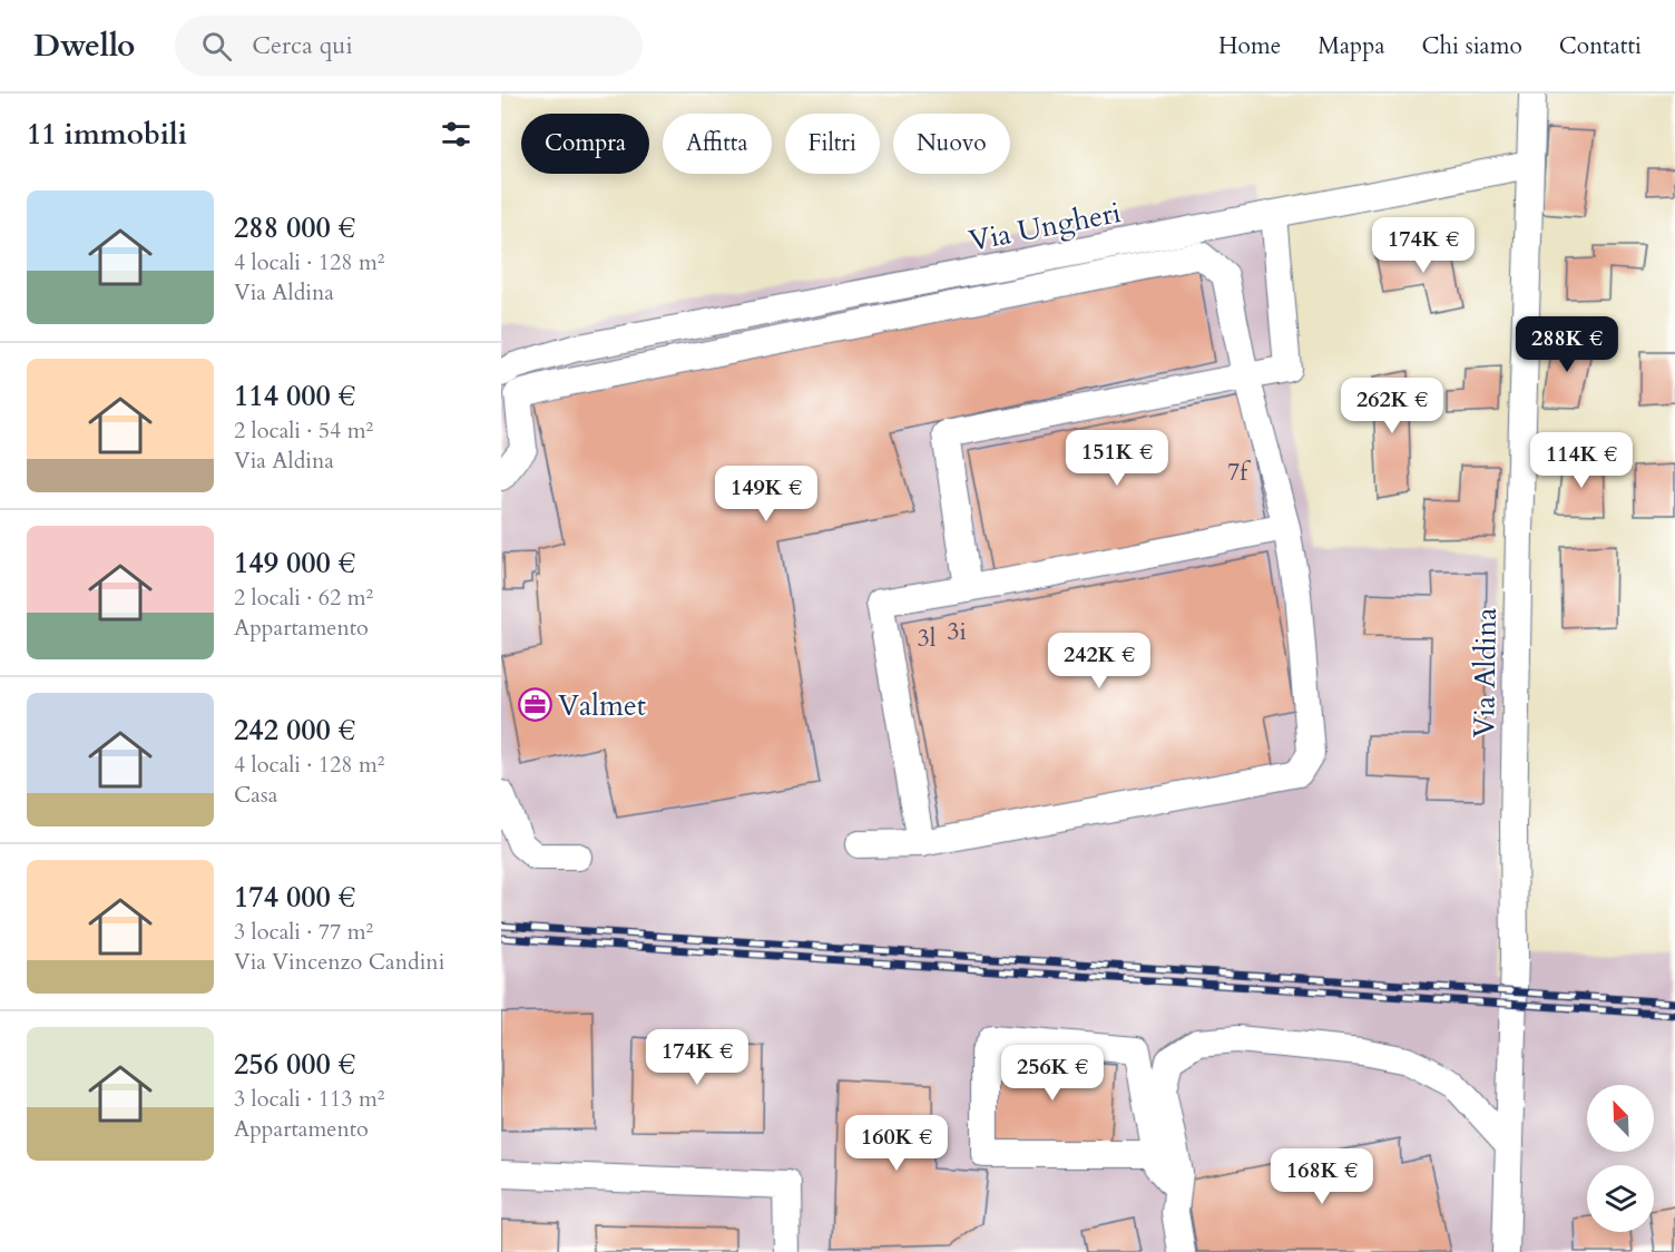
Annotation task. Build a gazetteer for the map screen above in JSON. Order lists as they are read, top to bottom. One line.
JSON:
{"streets":{"street":["Via Ungheri","Via Aldina"]},"crossings":[["Via Ungheri","Via Aldina"]],"places":{"office":["Valmet"]},"house_numbers":["7f","3i","3l"],"north":"top left","page":{"header":"Dwello","search":"Cerca qui","nav":["Home","Mappa","Chi siamo","Contatti"],"heading":"11 immobili","chip":["Compra","Affitta","Filtri","Nuovo"],"list":[{"name":"288 000 €","note":"4 locali · 128 m² · Via Aldina"},{"name":"114 000 €","note":"2 locali · 54 m² · Via Aldina"},{"name":"149 000 €","note":"2 locali · 62 m² · Appartamento"},{"name":"242 000 €","note":"4 locali · 128 m² · Casa"},{"name":"174 000 €","note":"3 locali · 77 m² · Via Vincenzo Candini"},{"name":"256 000 €","note":"3 locali · 113 m² · Appartamento"}],"price":["174K €","288K €","262K €","151K €","114K €","149K €","242K €","174K €","256K €","160K €","168K €"]}}
